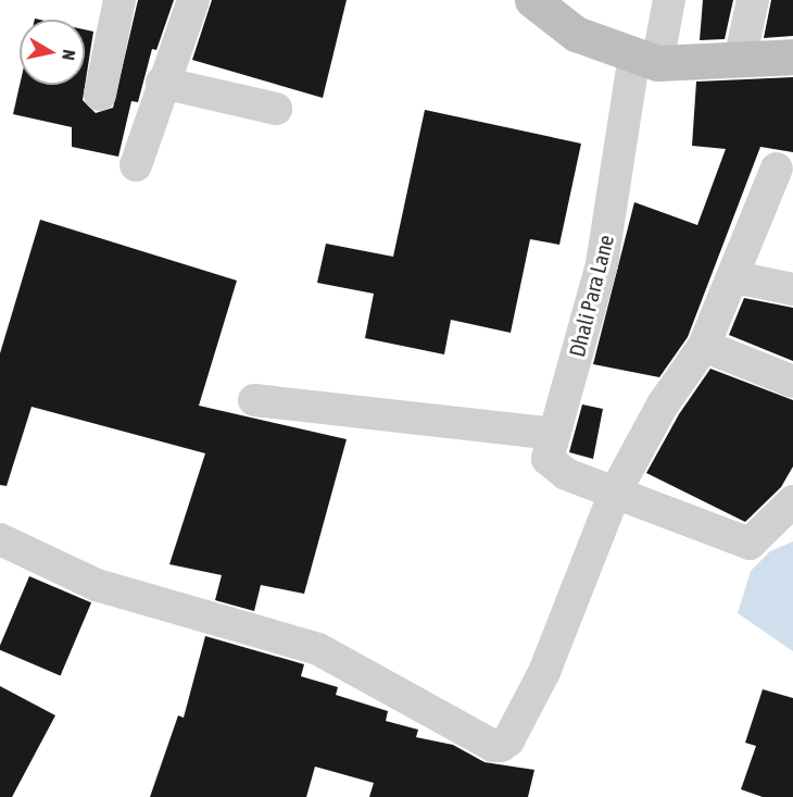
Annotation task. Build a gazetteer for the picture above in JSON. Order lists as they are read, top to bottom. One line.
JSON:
{"streets":{"street":["Dhali Para Lane"]},"north":"right"}
